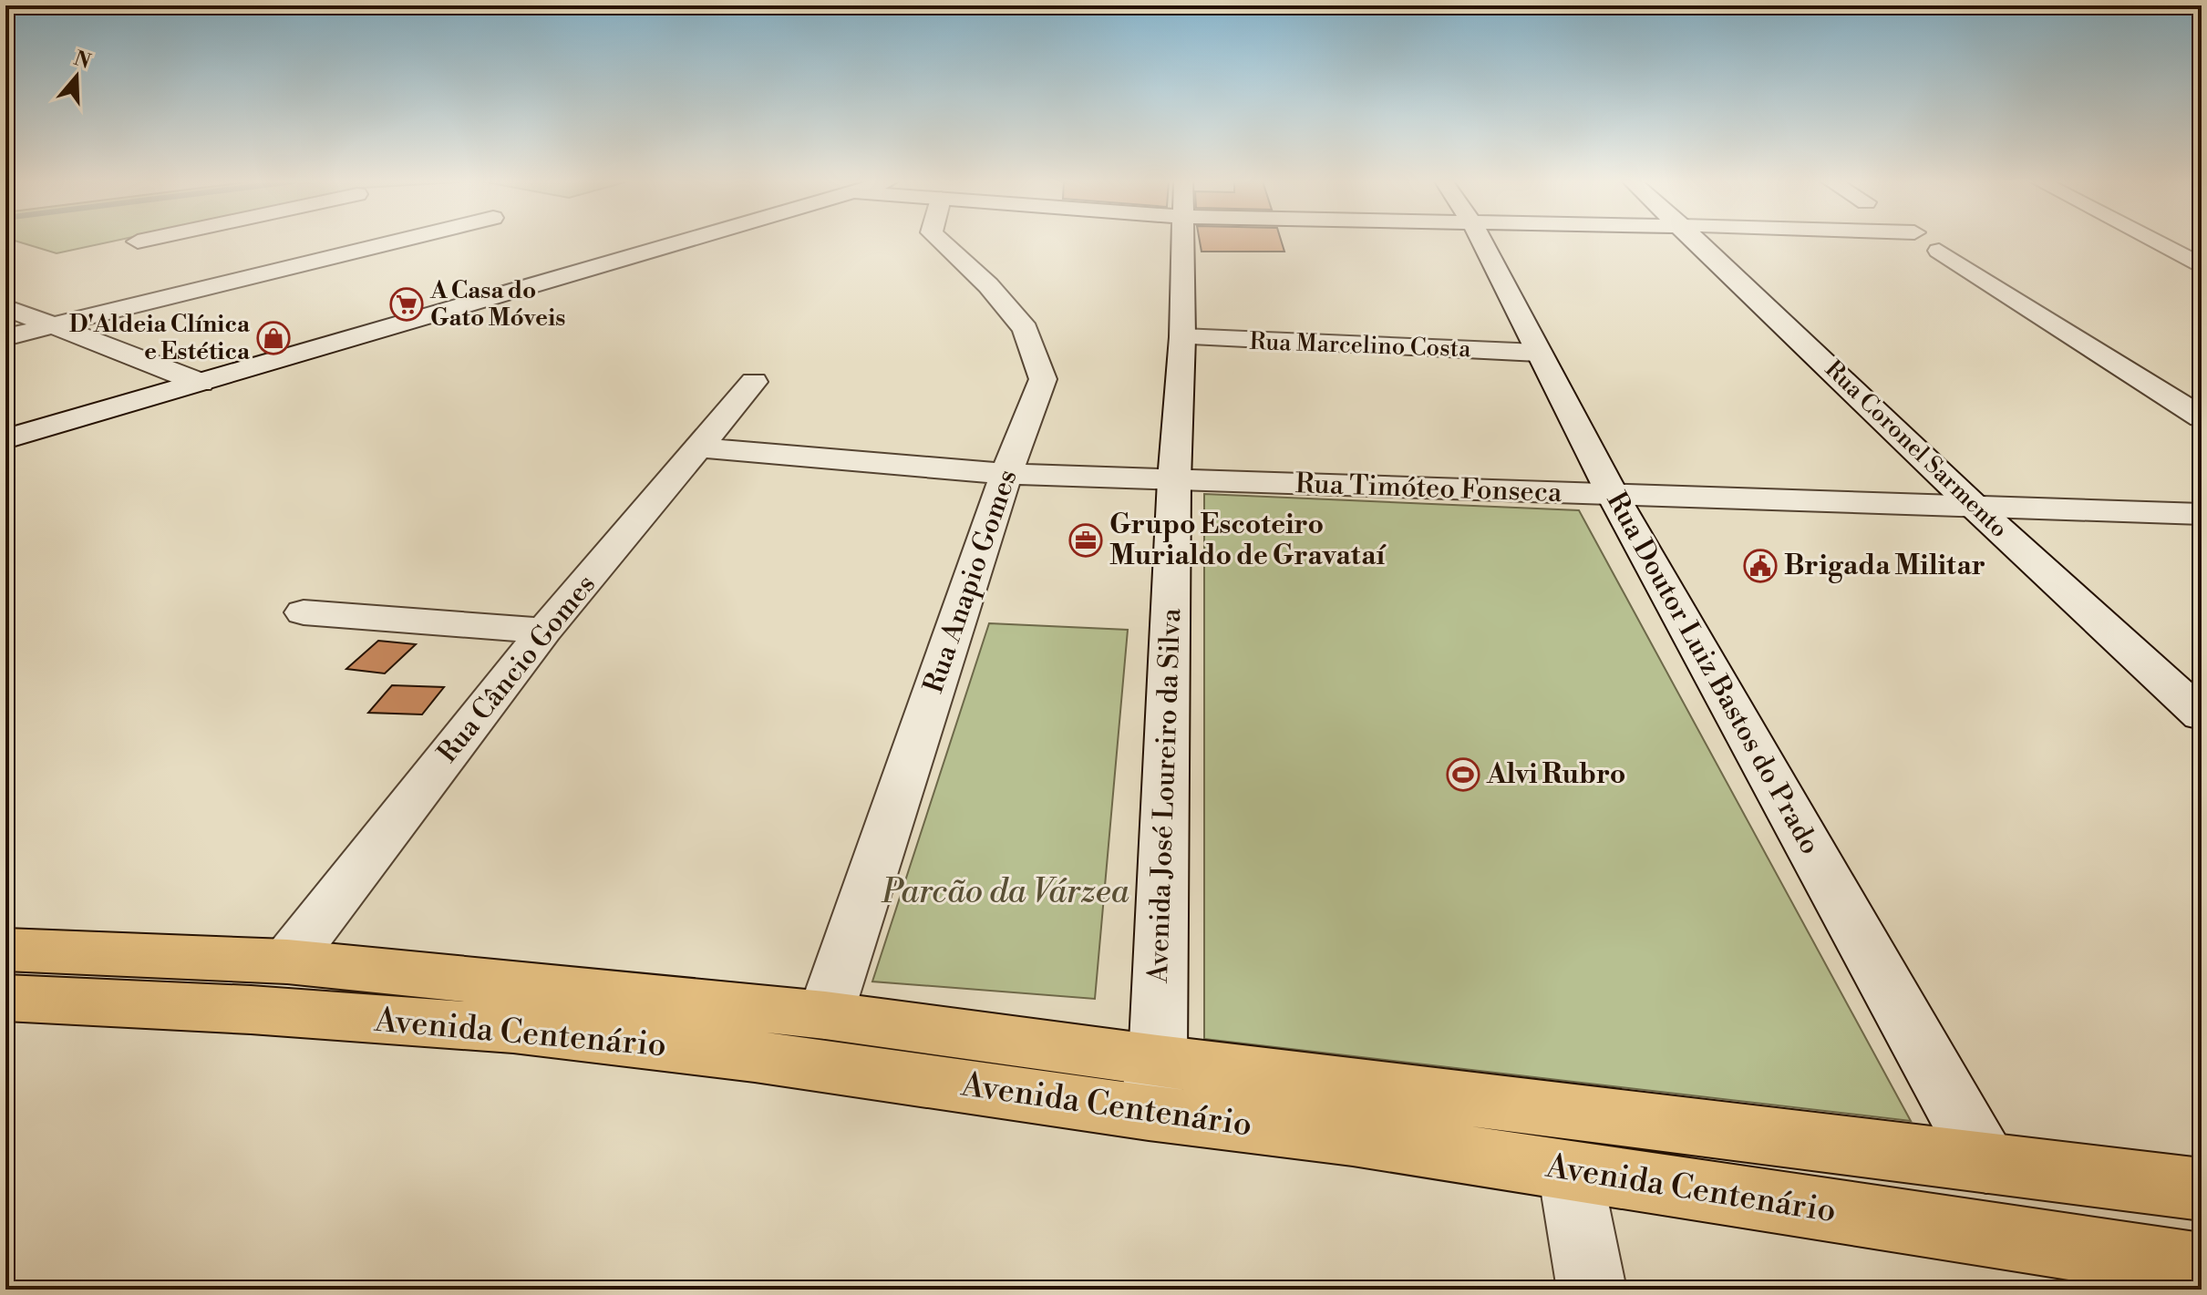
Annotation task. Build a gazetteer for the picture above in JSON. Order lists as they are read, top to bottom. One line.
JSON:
{"streets":{"main road":["Avenida Centenário"],"street":["Rua Marcelino Costa","Rua Coronel Sarmento","Rua Timóteo Fonseca","Rua Anapio Gomes","Rua Câncio Gomes","Rua Doutor Luiz Bastos do Prado","Avenida José Loureiro da Silva"]},"crossings":[["Rua Marcelino Costa","Rua Doutor Luiz Bastos do Prado"],["Rua Marcelino Costa","Avenida José Loureiro da Silva"],["Rua Coronel Sarmento","Rua Timóteo Fonseca"],["Rua Timóteo Fonseca","Rua Anapio Gomes"],["Rua Timóteo Fonseca","Rua Câncio Gomes"],["Rua Timóteo Fonseca","Rua Doutor Luiz Bastos do Prado"],["Rua Timóteo Fonseca","Avenida José Loureiro da Silva"],["Rua Anapio Gomes","Avenida Centenário"],["Rua Câncio Gomes","Avenida Centenário"],["Rua Doutor Luiz Bastos do Prado","Avenida Centenário"],["Avenida José Loureiro da Silva","Avenida Centenário"]],"parks":["Parcão da Várzea"],"places":{"supermarket":["A Casa do Gato Móveis"],"shop":["D'Aldeia Clínica e Estética"],"office":["Grupo Escoteiro Murialdo de Gravataí"],"public building":["Brigada Militar"],"sports":["Alvi Rubro"]},"north":"top"}
